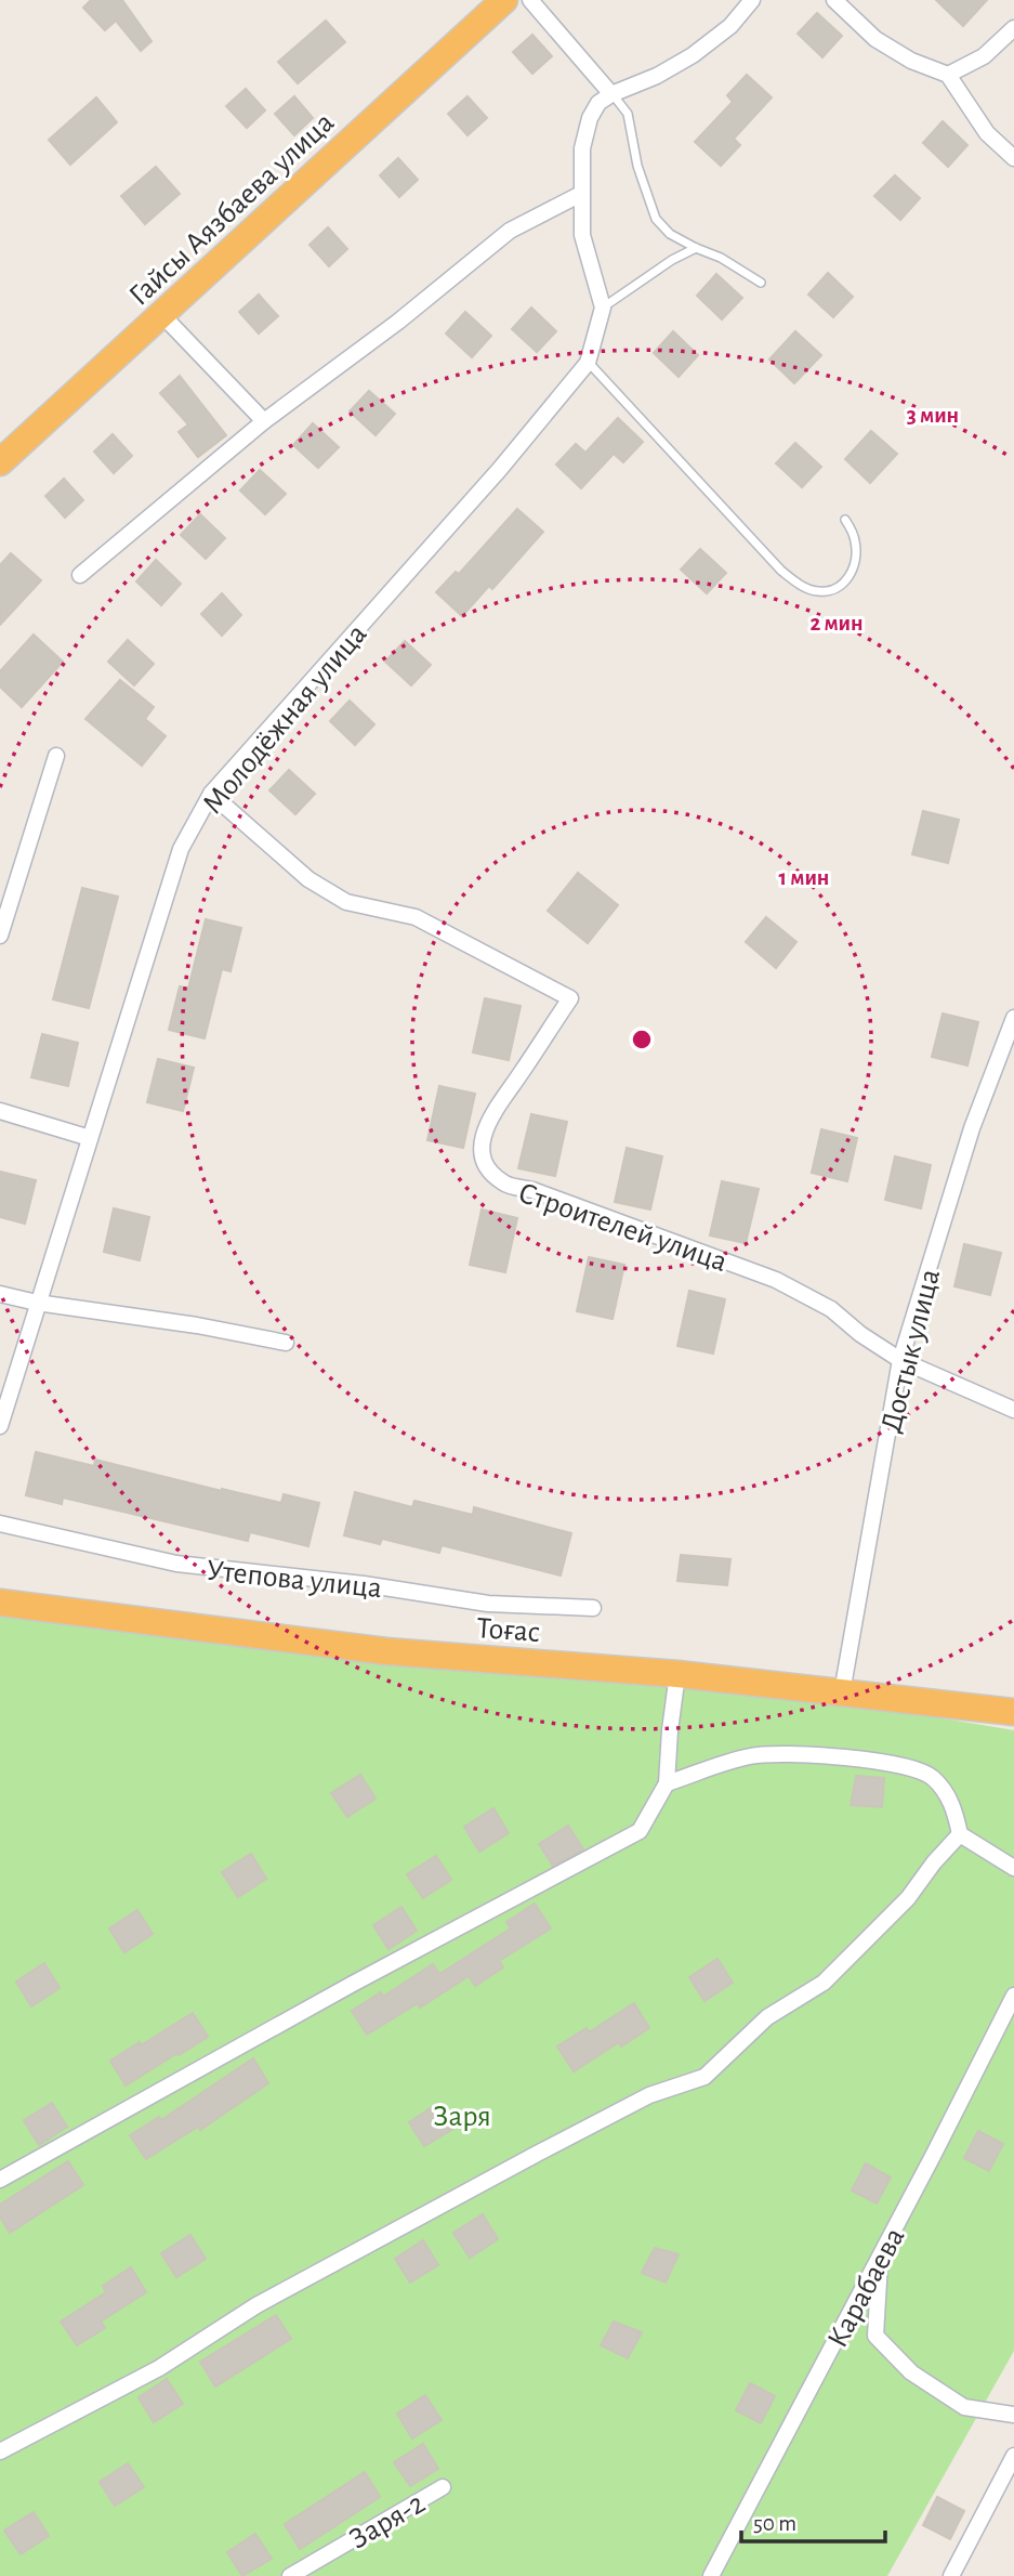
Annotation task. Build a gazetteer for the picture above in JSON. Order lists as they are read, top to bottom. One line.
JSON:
{"streets":{"highway":["Гайсы Аязбаева улица","Тоғас"],"street":["Молодёжная улица","Строителей улица","Достык улица","Утепова улица","Карабаева","Заря-2"]},"crossings":[["Молодёжная улица","Строителей улица"],["Строителей улица","Достык улица"],["Достык улица","Тоғас"]],"parks":["Заря"],"scale_bar":"50 m","rings":["3 мин","2 мин","1 мин"]}
